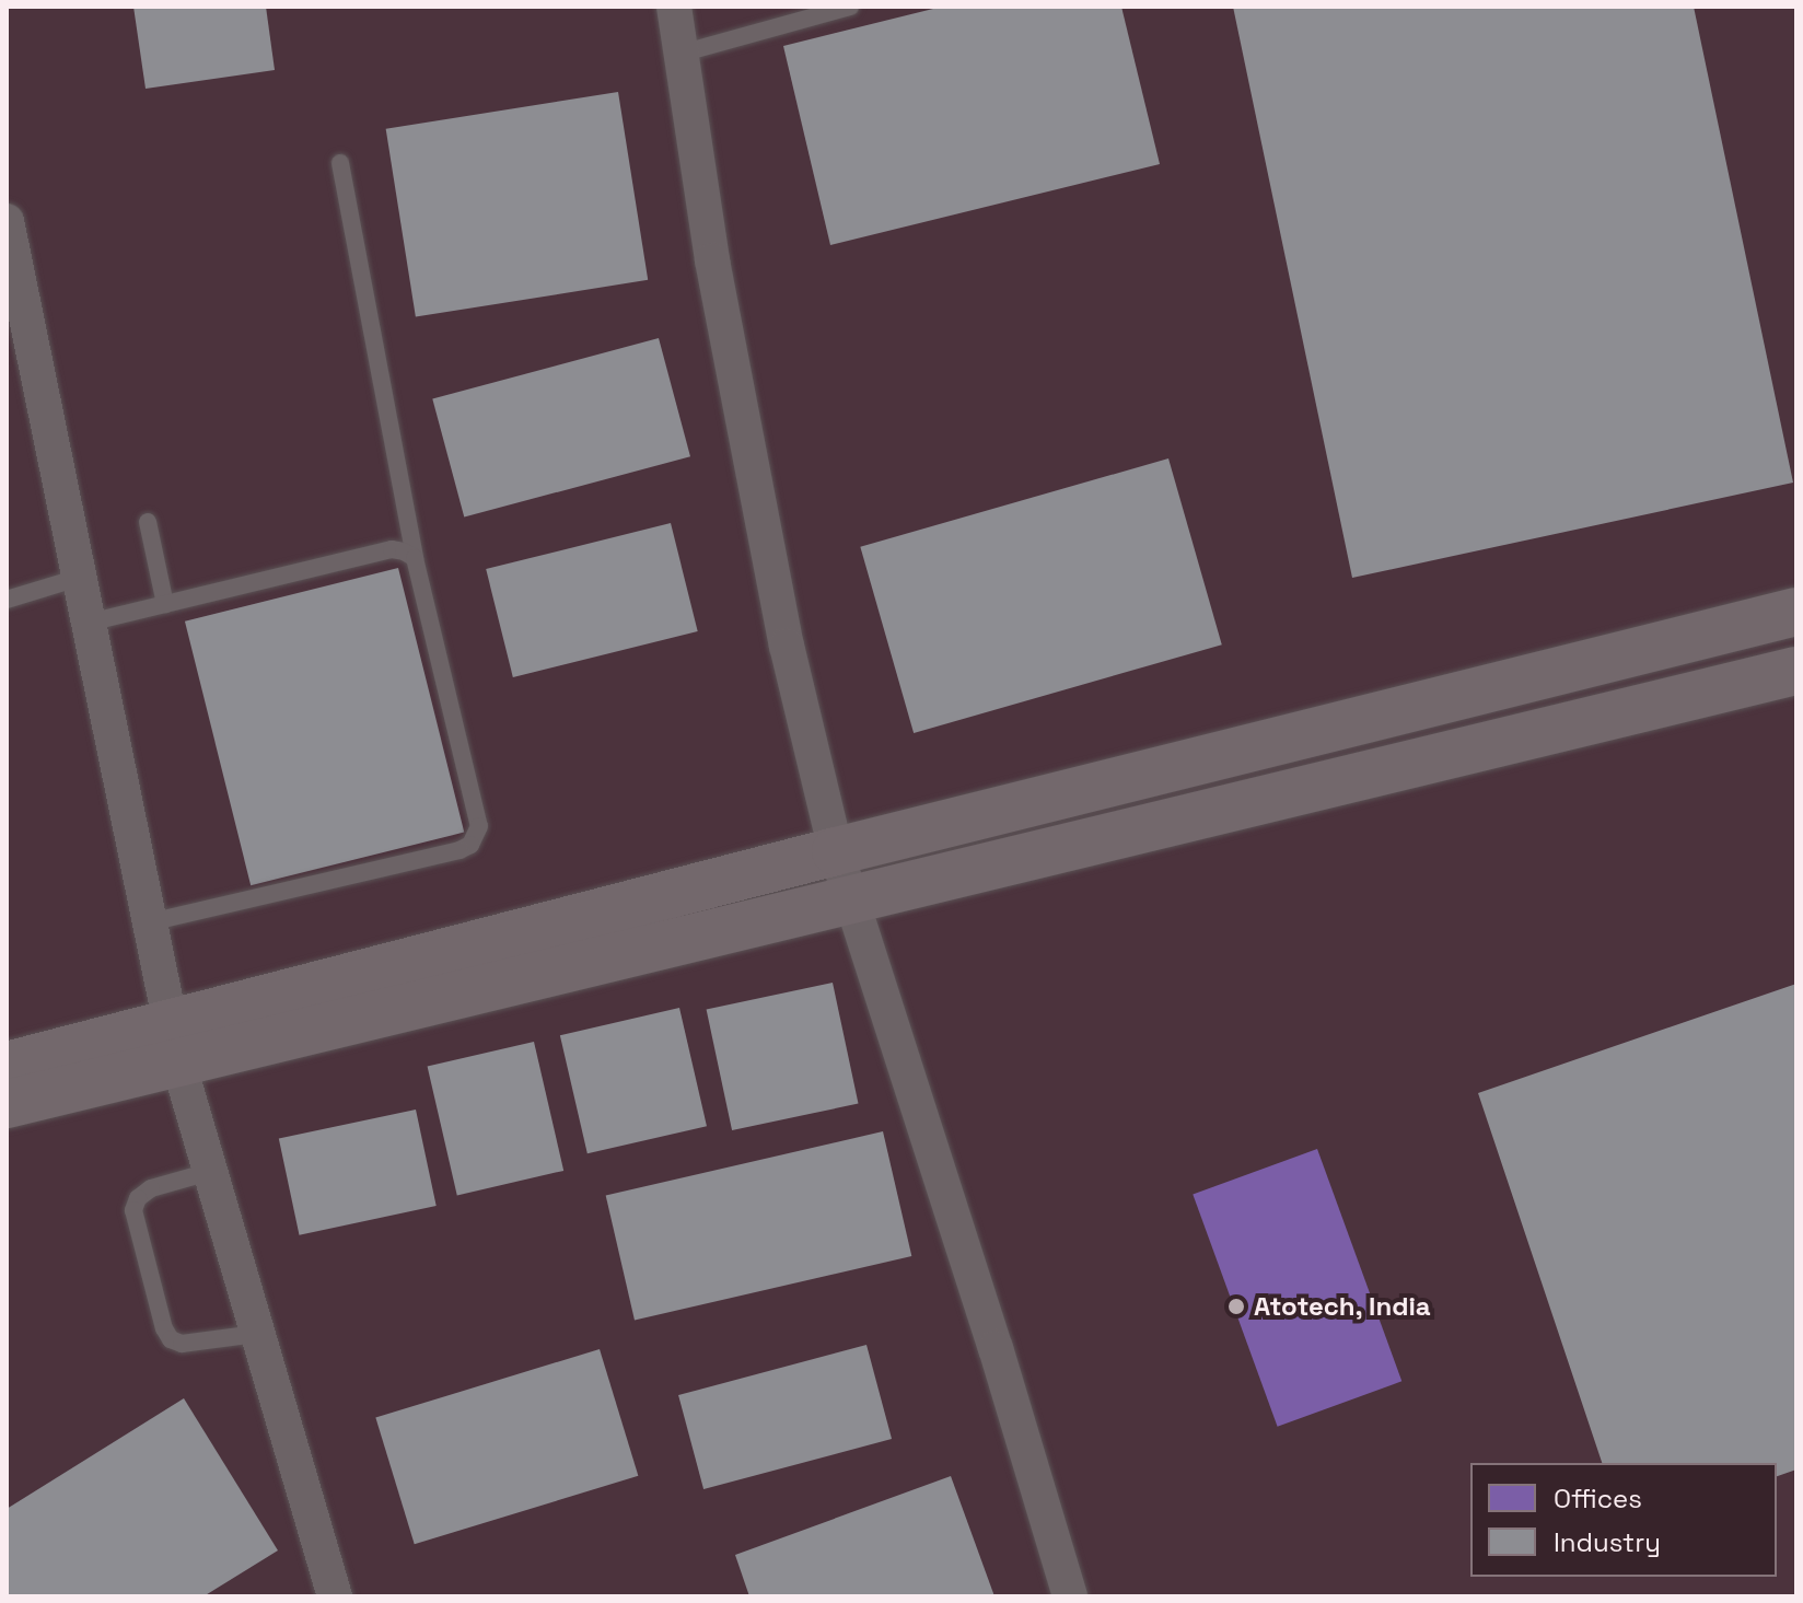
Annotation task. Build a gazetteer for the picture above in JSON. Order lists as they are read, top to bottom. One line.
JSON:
{"places":["Atotech, India"],"legend":["Offices","Industry"]}
